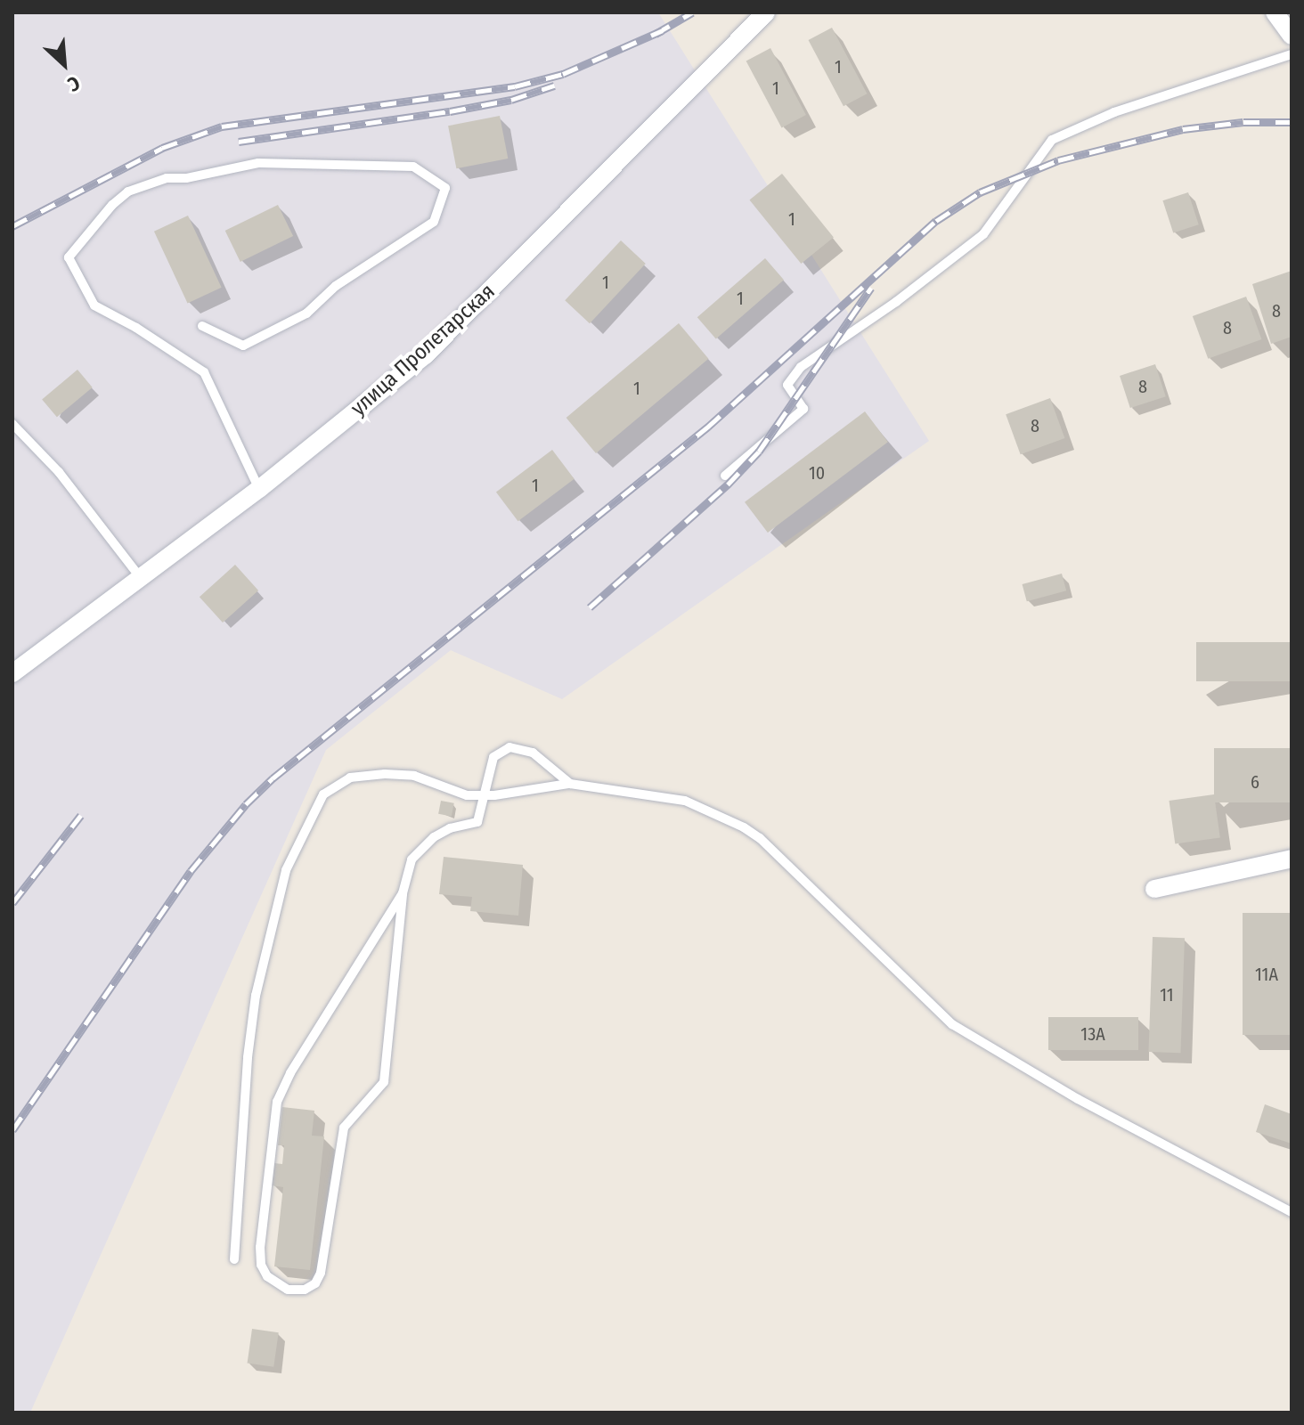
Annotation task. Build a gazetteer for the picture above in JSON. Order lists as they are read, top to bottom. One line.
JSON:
{"streets":{"street":["улица Пролетарская"]},"house_numbers":["1","1","1","1","1","8","8","8","1","8","10","1","6","11А","11","13А"],"north":"bottom right"}
